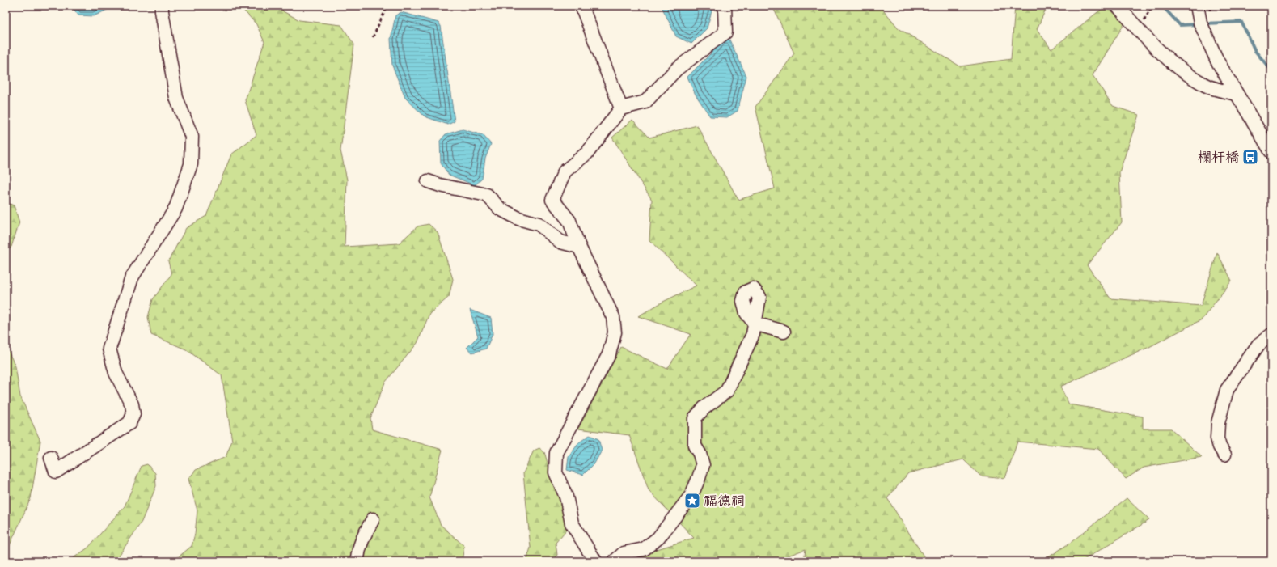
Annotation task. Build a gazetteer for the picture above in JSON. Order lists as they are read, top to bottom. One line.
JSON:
{"places":{"bus stop":["欄杆橋"],"place":["福德祠"]}}
